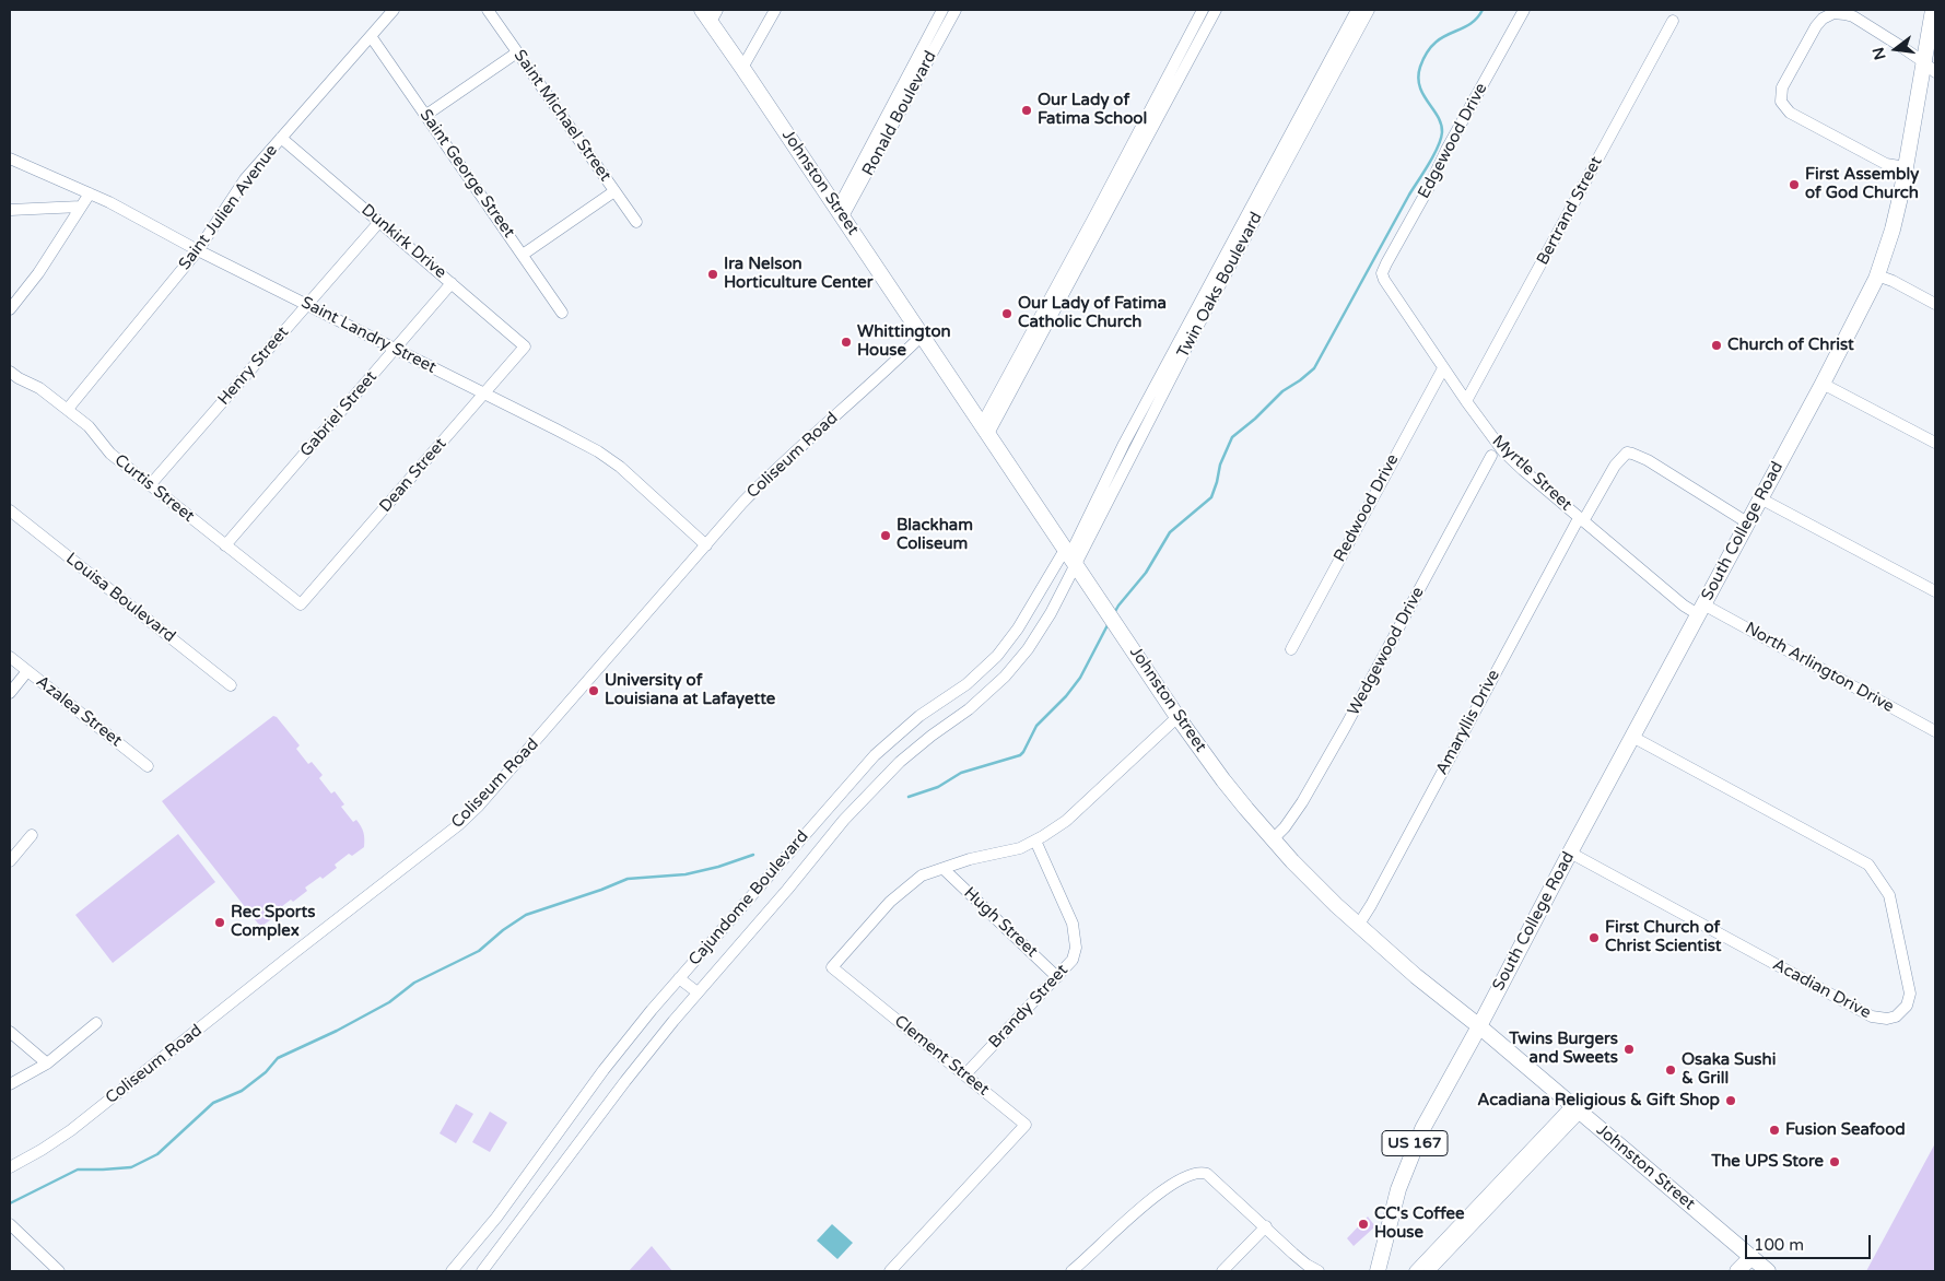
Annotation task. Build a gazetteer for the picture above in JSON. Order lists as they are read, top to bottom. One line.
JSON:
{"streets":{"main road":["Johnston Street","South College Road","US 167"],"street":["Ronald Boulevard","Saint Michael Street","Edgewood Drive","Saint George Street","Saint Julien Avenue","Bertrand Street","Dunkirk Drive","Twin Oaks Boulevard","Saint Landry Street","Henry Street","Gabriel Street","Coliseum Road","Myrtle Street","Dean Street","Curtis Street","Redwood Drive","Louisa Boulevard","Wedgewood Drive","North Arlington Drive","Azalea Street","Amaryllis Drive","Cajundome Boulevard","Hugh Street","Acadian Drive","Brandy Street","Clement Street"]},"crossings":[["Ronald Boulevard","Johnston Street"],["Edgewood Drive","Myrtle Street"],["Saint George Street","Saint Julien Avenue"],["Johnston Street","Twin Oaks Boulevard"],["Johnston Street","Coliseum Road"],["Johnston Street","South College Road"],["Johnston Street","Wedgewood Drive"],["Johnston Street","Amaryllis Drive"],["Johnston Street","Cajundome Boulevard"],["Johnston Street","US 167"],["Saint Julien Avenue","Dunkirk Drive"],["Saint Julien Avenue","Saint Landry Street"],["Saint Julien Avenue","Curtis Street"],["Bertrand Street","Myrtle Street"],["Dunkirk Drive","Henry Street"],["Dunkirk Drive","Gabriel Street"],["Dunkirk Drive","Dean Street"],["Twin Oaks Boulevard","Cajundome Boulevard"],["Saint Landry Street","Henry Street"],["Saint Landry Street","Gabriel Street"],["Saint Landry Street","Coliseum Road"],["Saint Landry Street","Dean Street"],["Henry Street","Curtis Street"],["Gabriel Street","Curtis Street"],["Myrtle Street","Redwood Drive"],["Myrtle Street","South College Road"],["Myrtle Street","North Arlington Drive"],["Myrtle Street","Amaryllis Drive"],["Dean Street","Curtis Street"],["South College Road","North Arlington Drive"],["South College Road","Amaryllis Drive"],["South College Road","Acadian Drive"],["South College Road","US 167"],["Hugh Street","Brandy Street"],["Hugh Street","Clement Street"],["Brandy Street","Clement Street"]],"places":["Our Lady of Fatima School","First Assembly of God Church","Ira Nelson Horticulture Center","Our Lady of Fatima Catholic Church","Whittington House","Church of Christ","Blackham Coliseum","University of Louisiana at Lafayette","Rec Sports Complex","First Church of Christ Scientist","Twins Burgers and Sweets","Osaka Sushi & Grill","Acadiana Religious & Gift Shop","Fusion Seafood","The UPS Store","CC's Coffee House"],"scale_bar":"100 m","north":"left"}
